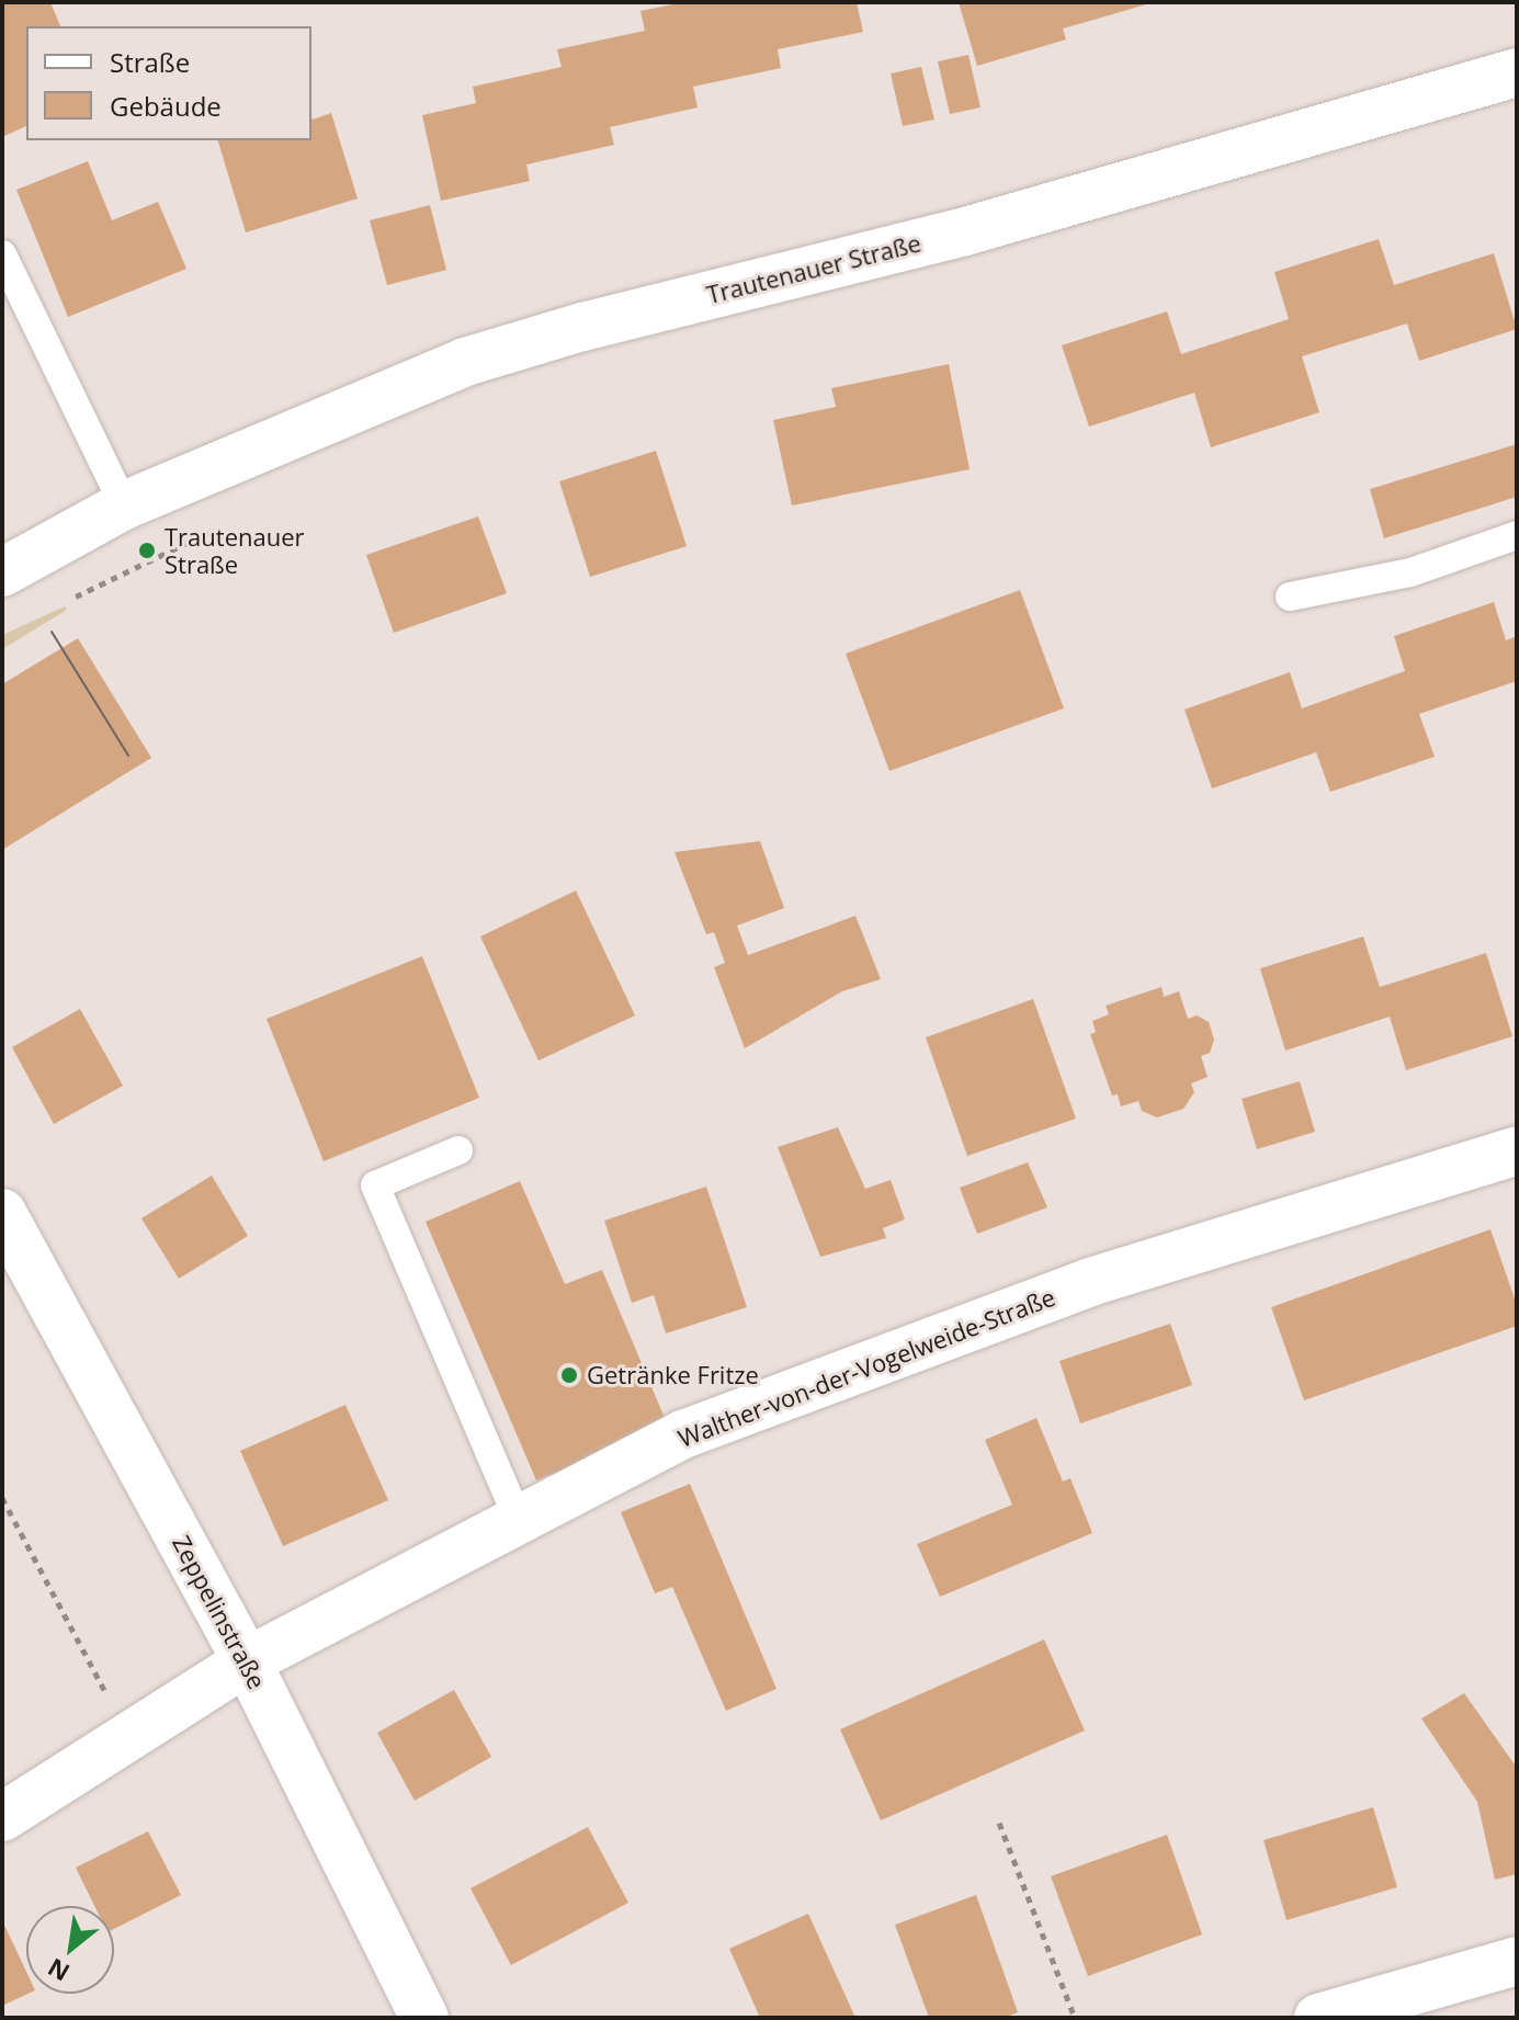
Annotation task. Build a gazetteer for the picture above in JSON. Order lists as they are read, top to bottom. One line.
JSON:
{"streets":{"street":["Trautenauer Straße","Walther-von-der-Vogelweide-Straße","Zeppelinstraße"]},"crossings":[["Walther-von-der-Vogelweide-Straße","Zeppelinstraße"]],"places":["Trautenauer Straße","Getränke Fritze"],"legend":["Straße","Gebäude"],"north":"bottom left"}
